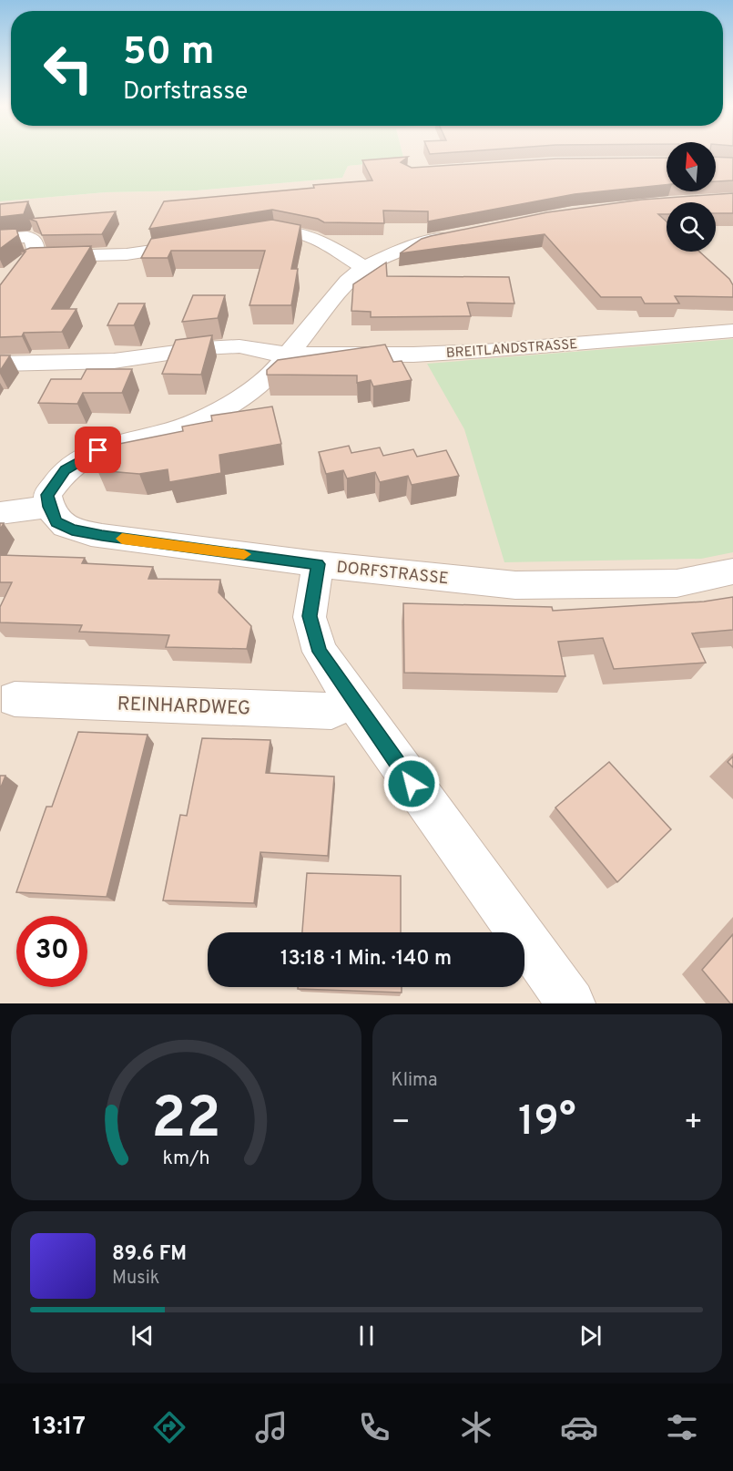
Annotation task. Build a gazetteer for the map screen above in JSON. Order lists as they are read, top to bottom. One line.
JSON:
{"streets":{"street":["BREITLANDSTRASSE","DORFSTRASSE","REINHARDWEG"]},"north":"top","page":{"turn":["50 m","Dorfstrasse"],"limit":"30","trip":"13:18 · 1 Min. · 140 m","tile":"Klima","heat":["−","19°","+"],"song":["89.6 FM","Musik"],"tabs":"13:17","gauge":["22","km/h"]}}
